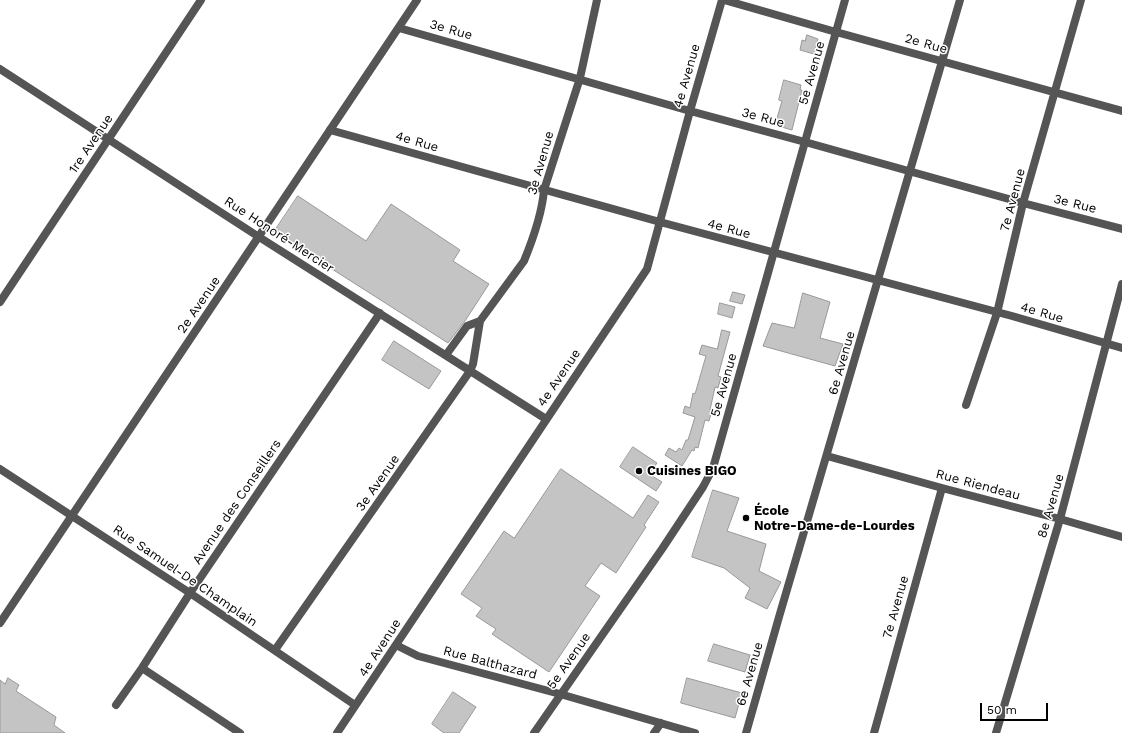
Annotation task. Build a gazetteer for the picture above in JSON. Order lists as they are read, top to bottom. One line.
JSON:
{"streets":{"street":["3e Rue","2e Rue","5e Avenue","4e Avenue","4e Rue","1re Avenue","3e Avenue","7e Avenue","Rue Honoré-Mercier","2e Avenue","6e Avenue","Rue Riendeau","Avenue des Conseillers","8e Avenue","Rue Samuel-De Champlain","Rue Balthazard"]},"crossings":[["3e Rue","5e Avenue"],["3e Rue","4e Avenue"],["3e Rue","3e Avenue"],["3e Rue","7e Avenue"],["3e Rue","2e Avenue"],["3e Rue","6e Avenue"],["2e Rue","5e Avenue"],["2e Rue","4e Avenue"],["2e Rue","7e Avenue"],["2e Rue","6e Avenue"],["5e Avenue","4e Rue"],["5e Avenue","Rue Balthazard"],["4e Avenue","4e Rue"],["4e Avenue","Rue Honoré-Mercier"],["4e Avenue","Rue Samuel-De Champlain"],["4e Avenue","Rue Balthazard"],["4e Rue","3e Avenue"],["4e Rue","7e Avenue"],["4e Rue","2e Avenue"],["4e Rue","6e Avenue"],["4e Rue","8e Avenue"],["1re Avenue","Rue Honoré-Mercier"],["3e Avenue","Rue Honoré-Mercier"],["3e Avenue","Rue Samuel-De Champlain"],["7e Avenue","Rue Riendeau"],["Rue Honoré-Mercier","2e Avenue"],["Rue Honoré-Mercier","Avenue des Conseillers"],["2e Avenue","Rue Samuel-De Champlain"],["6e Avenue","Rue Riendeau"],["Rue Riendeau","8e Avenue"],["Avenue des Conseillers","Rue Samuel-De Champlain"]],"places":["Cuisines BIGO","École Notre-Dame-de-Lourdes"],"scale_bar":"50 m"}
